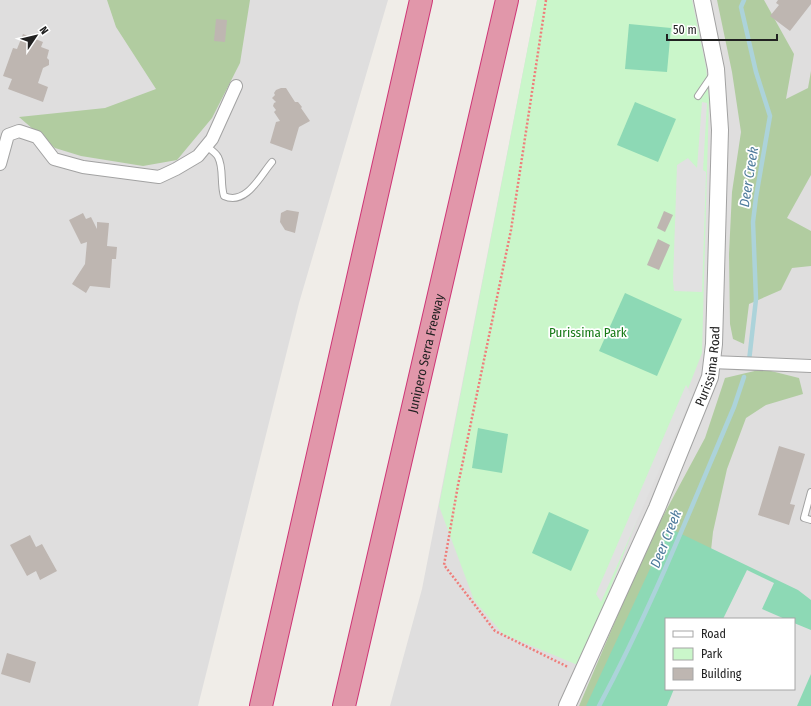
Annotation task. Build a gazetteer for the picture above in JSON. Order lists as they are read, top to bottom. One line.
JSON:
{"streets":{"highway":["Junipero Serra Freeway"],"street":["Purissima Road"]},"water":["Deer Creek"],"parks":["Purissima Park"],"legend":["Road","Park","Building"],"scale_bar":"50 m","north":"top right"}
